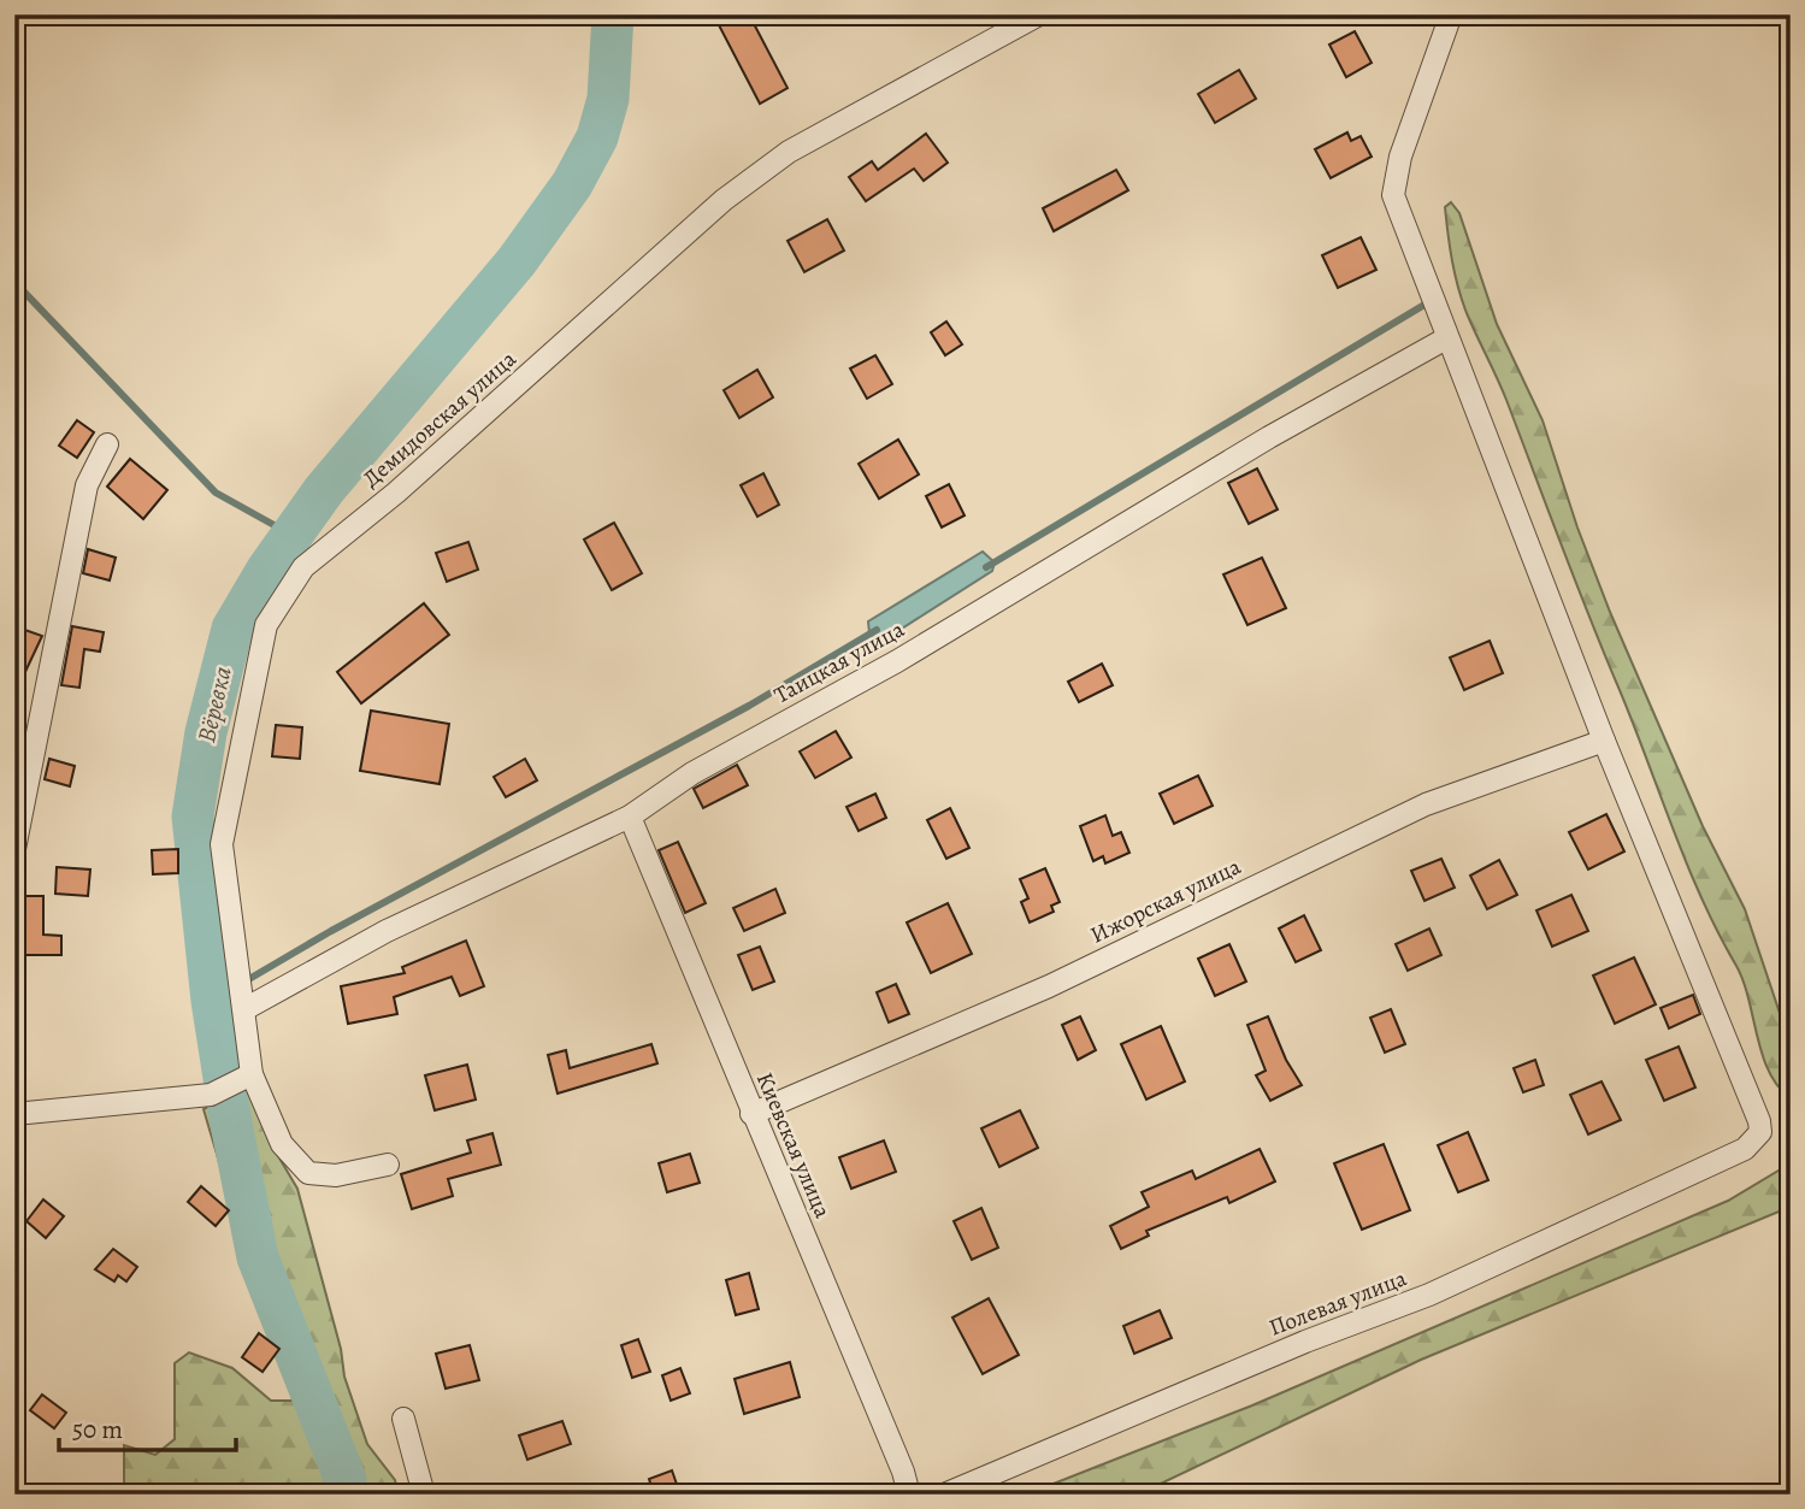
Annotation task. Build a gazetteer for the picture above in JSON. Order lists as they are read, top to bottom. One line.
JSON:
{"streets":{"street":["Демидовская улица","Таицкая улица","Ижорская улица","Киевская улица","Полевая улица"]},"crossings":[["Демидовская улица","Таицкая улица"],["Таицкая улица","Киевская улица"],["Ижорская улица","Киевская улица"],["Ижорская улица","Полевая улица"]],"water":["Вёревка"],"scale_bar":"50 m"}
